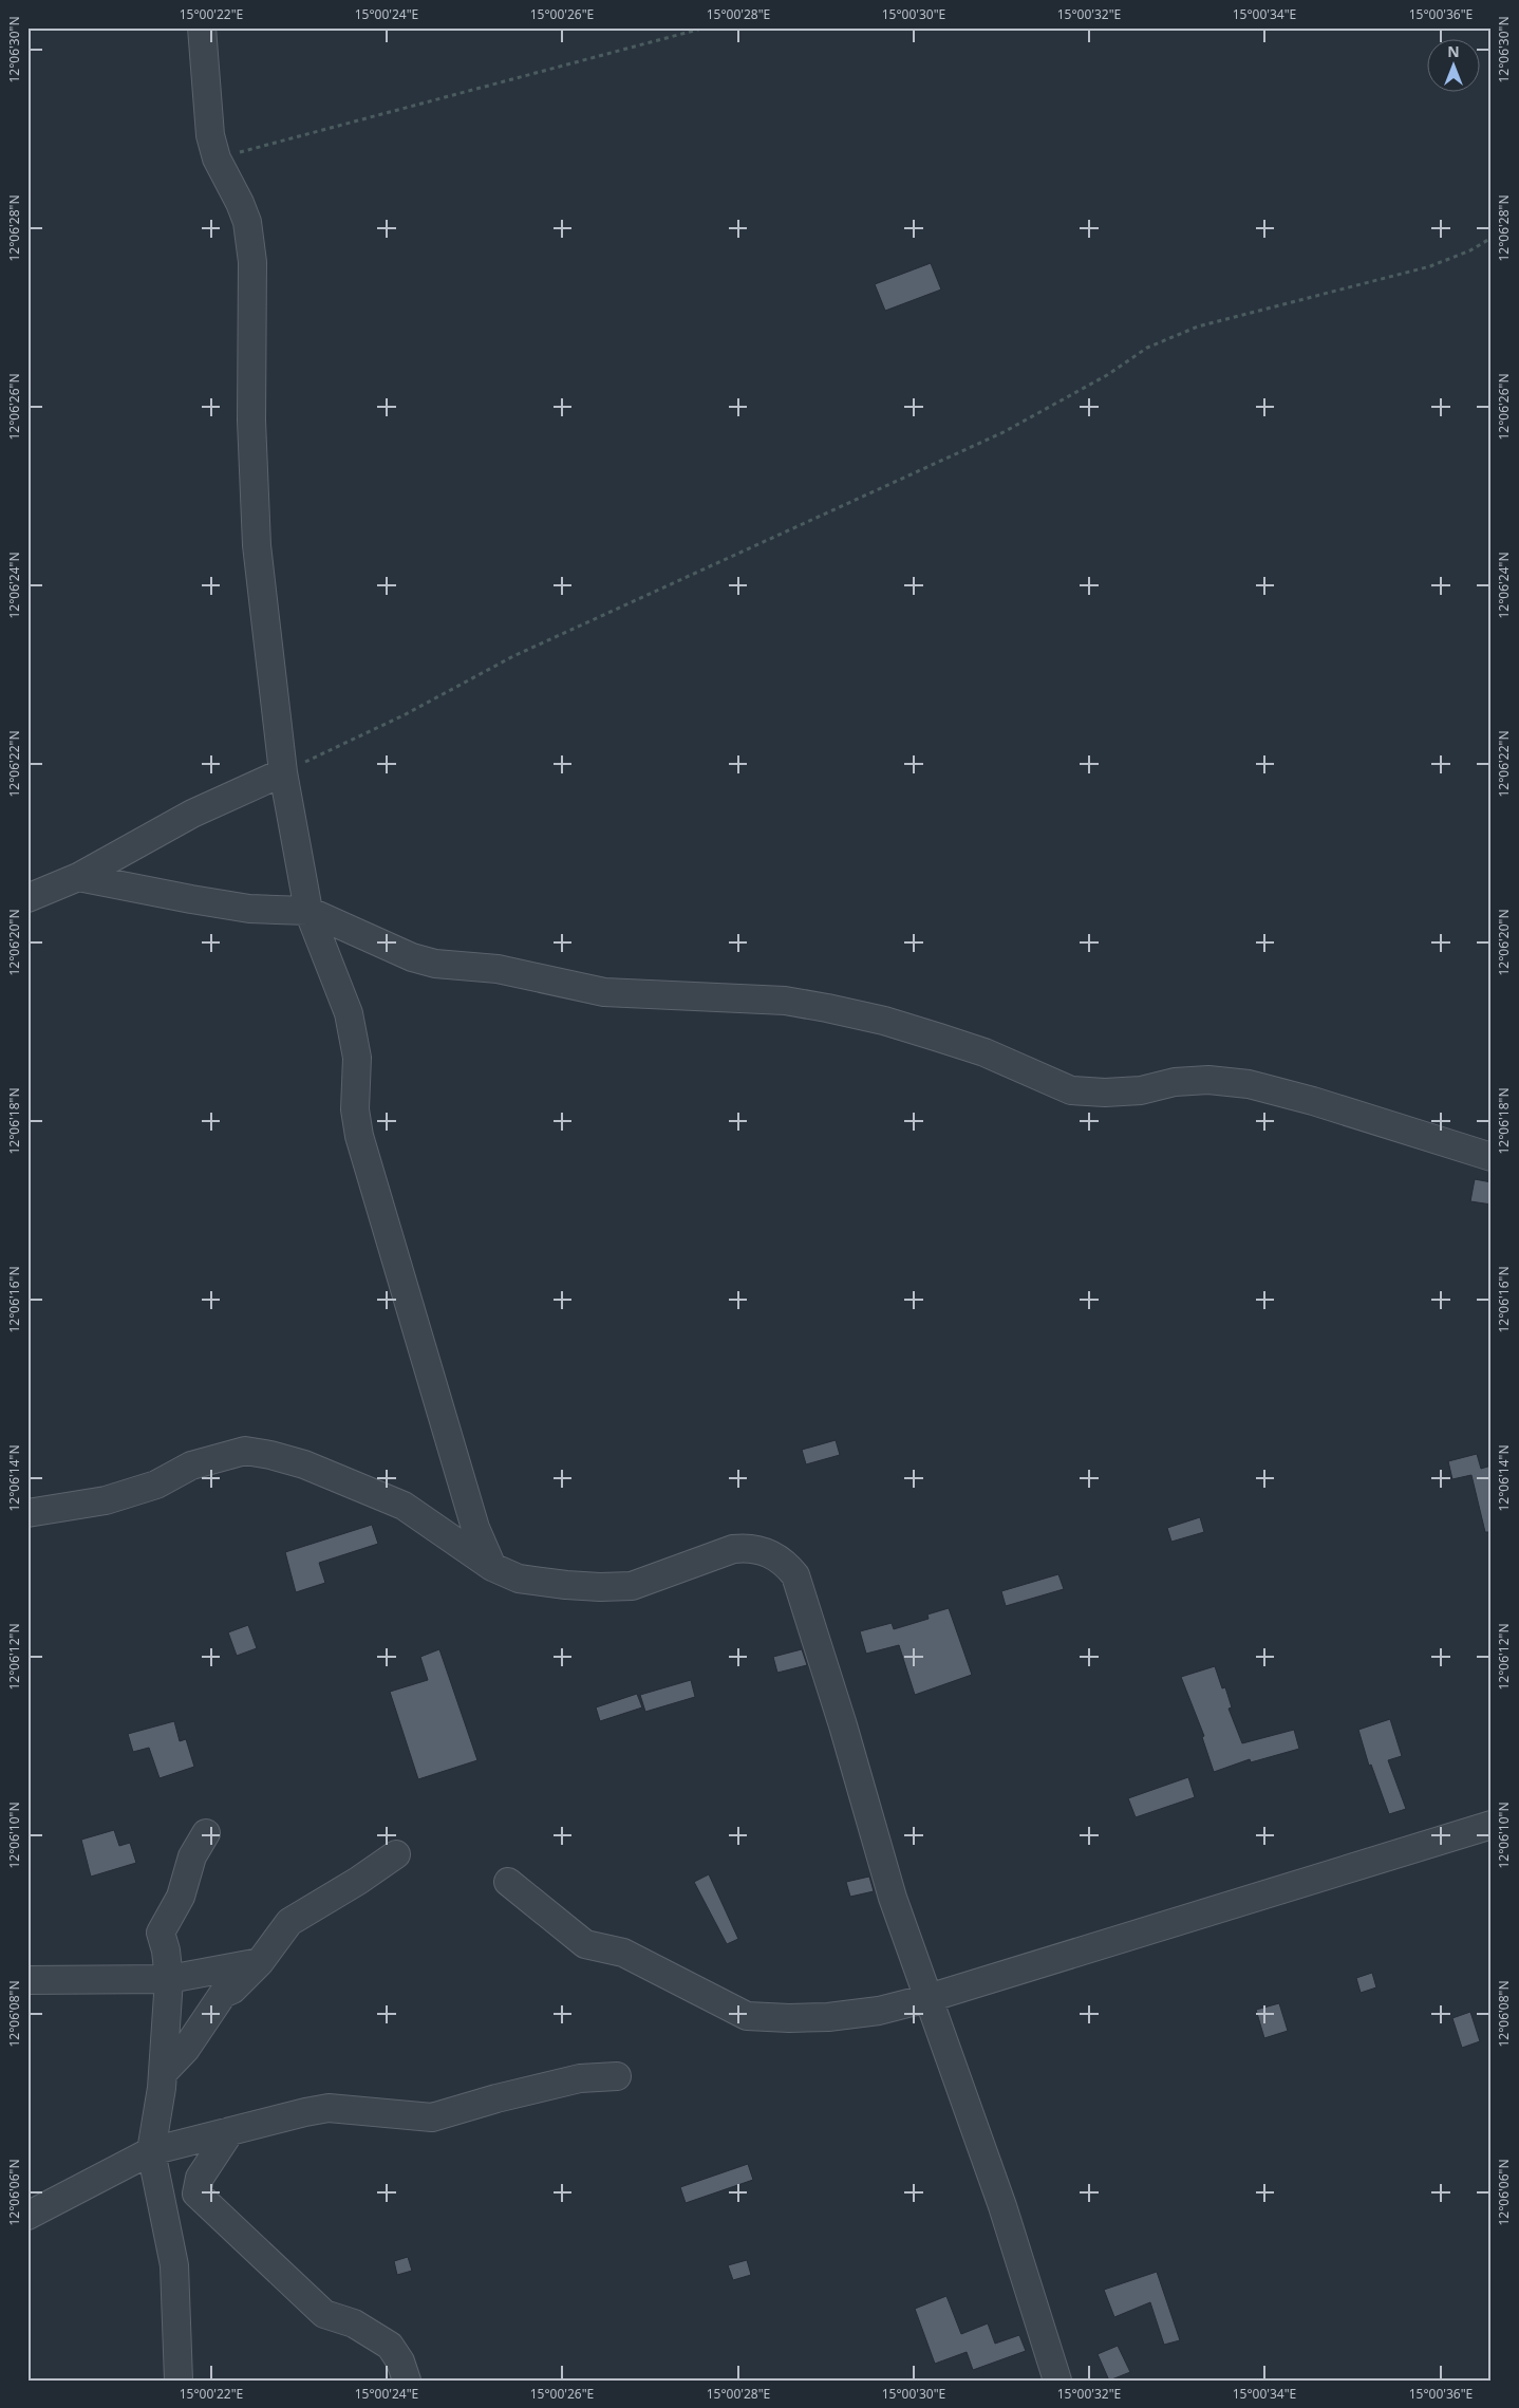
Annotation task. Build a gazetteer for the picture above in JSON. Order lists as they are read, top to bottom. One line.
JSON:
{"north":"top","coordinates":["15°00'22\"E","15°00'24\"E","15°00'26\"E","15°00'28\"E","15°00'30\"E","15°00'32\"E","15°00'34\"E","15°00'36\"E","12°06'30\"N","12°06'28\"N","12°06'26\"N","12°06'24\"N","12°06'22\"N","12°06'20\"N","12°06'18\"N","12°06'16\"N","12°06'14\"N","12°06'12\"N","12°06'10\"N","12°06'08\"N","12°06'06\"N"]}
